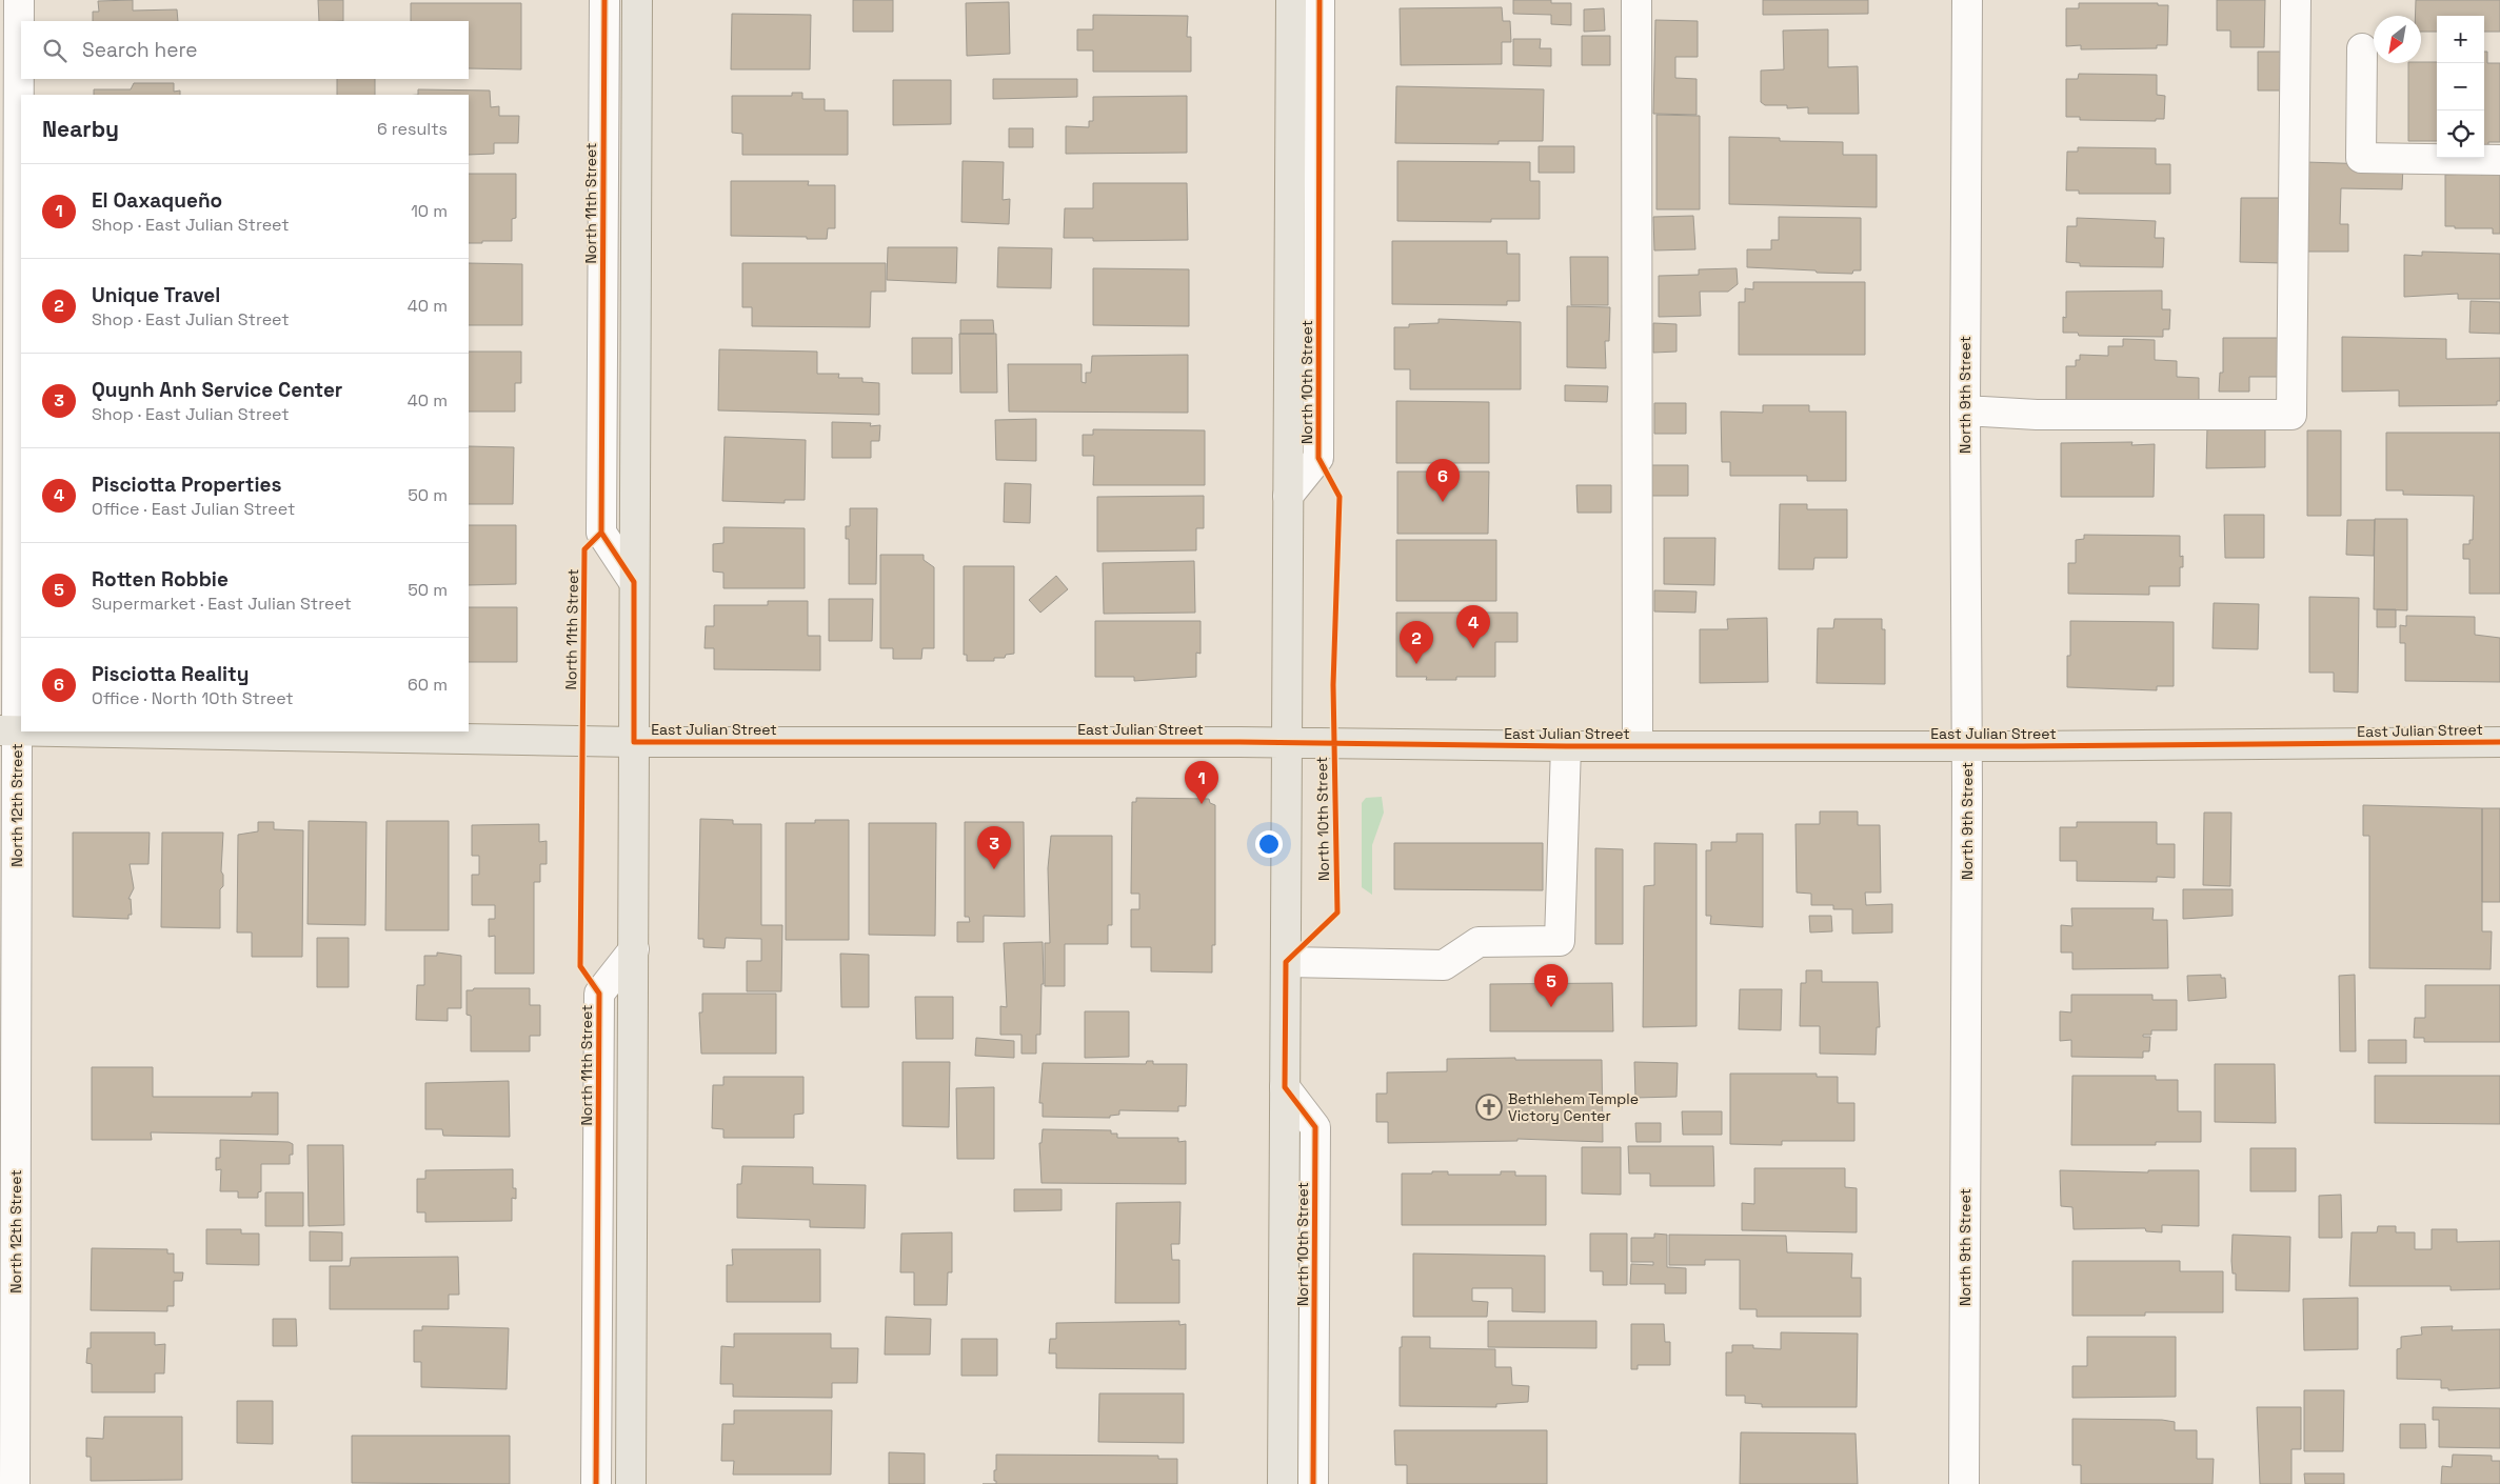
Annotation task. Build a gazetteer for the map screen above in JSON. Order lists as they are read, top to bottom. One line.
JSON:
{"streets":{"main road":["North 10th Street","East Julian Street"],"street":["North 11th Street","North 9th Street","North 12th Street"]},"crossings":[["North 10th Street","East Julian Street"],["North 9th Street","East Julian Street"]],"places":{"church":["Bethlehem Temple Victory Center"]},"north":"bottom left","page":{"map_buttons":["+","−"],"search":"Search here","heading":["Nearby","6 results"],"list":[{"mark":"1","name":"El Oaxaqueño","note":"Shop · East Julian Street","value":"10 m"},{"mark":"2","name":"Unique Travel","note":"Shop · East Julian Street","value":"40 m"},{"mark":"3","name":"Quynh Anh Service Center","note":"Shop · East Julian Street","value":"40 m"},{"mark":"4","name":"Pisciotta Properties","note":"Office · East Julian Street","value":"50 m"},{"mark":"5","name":"Rotten Robbie","note":"Supermarket · East Julian Street","value":"50 m"},{"mark":"6","name":"Pisciotta Reality","note":"Office · North 10th Street","value":"60 m"}],"pins":["6","4","2","1","3","5"]}}
